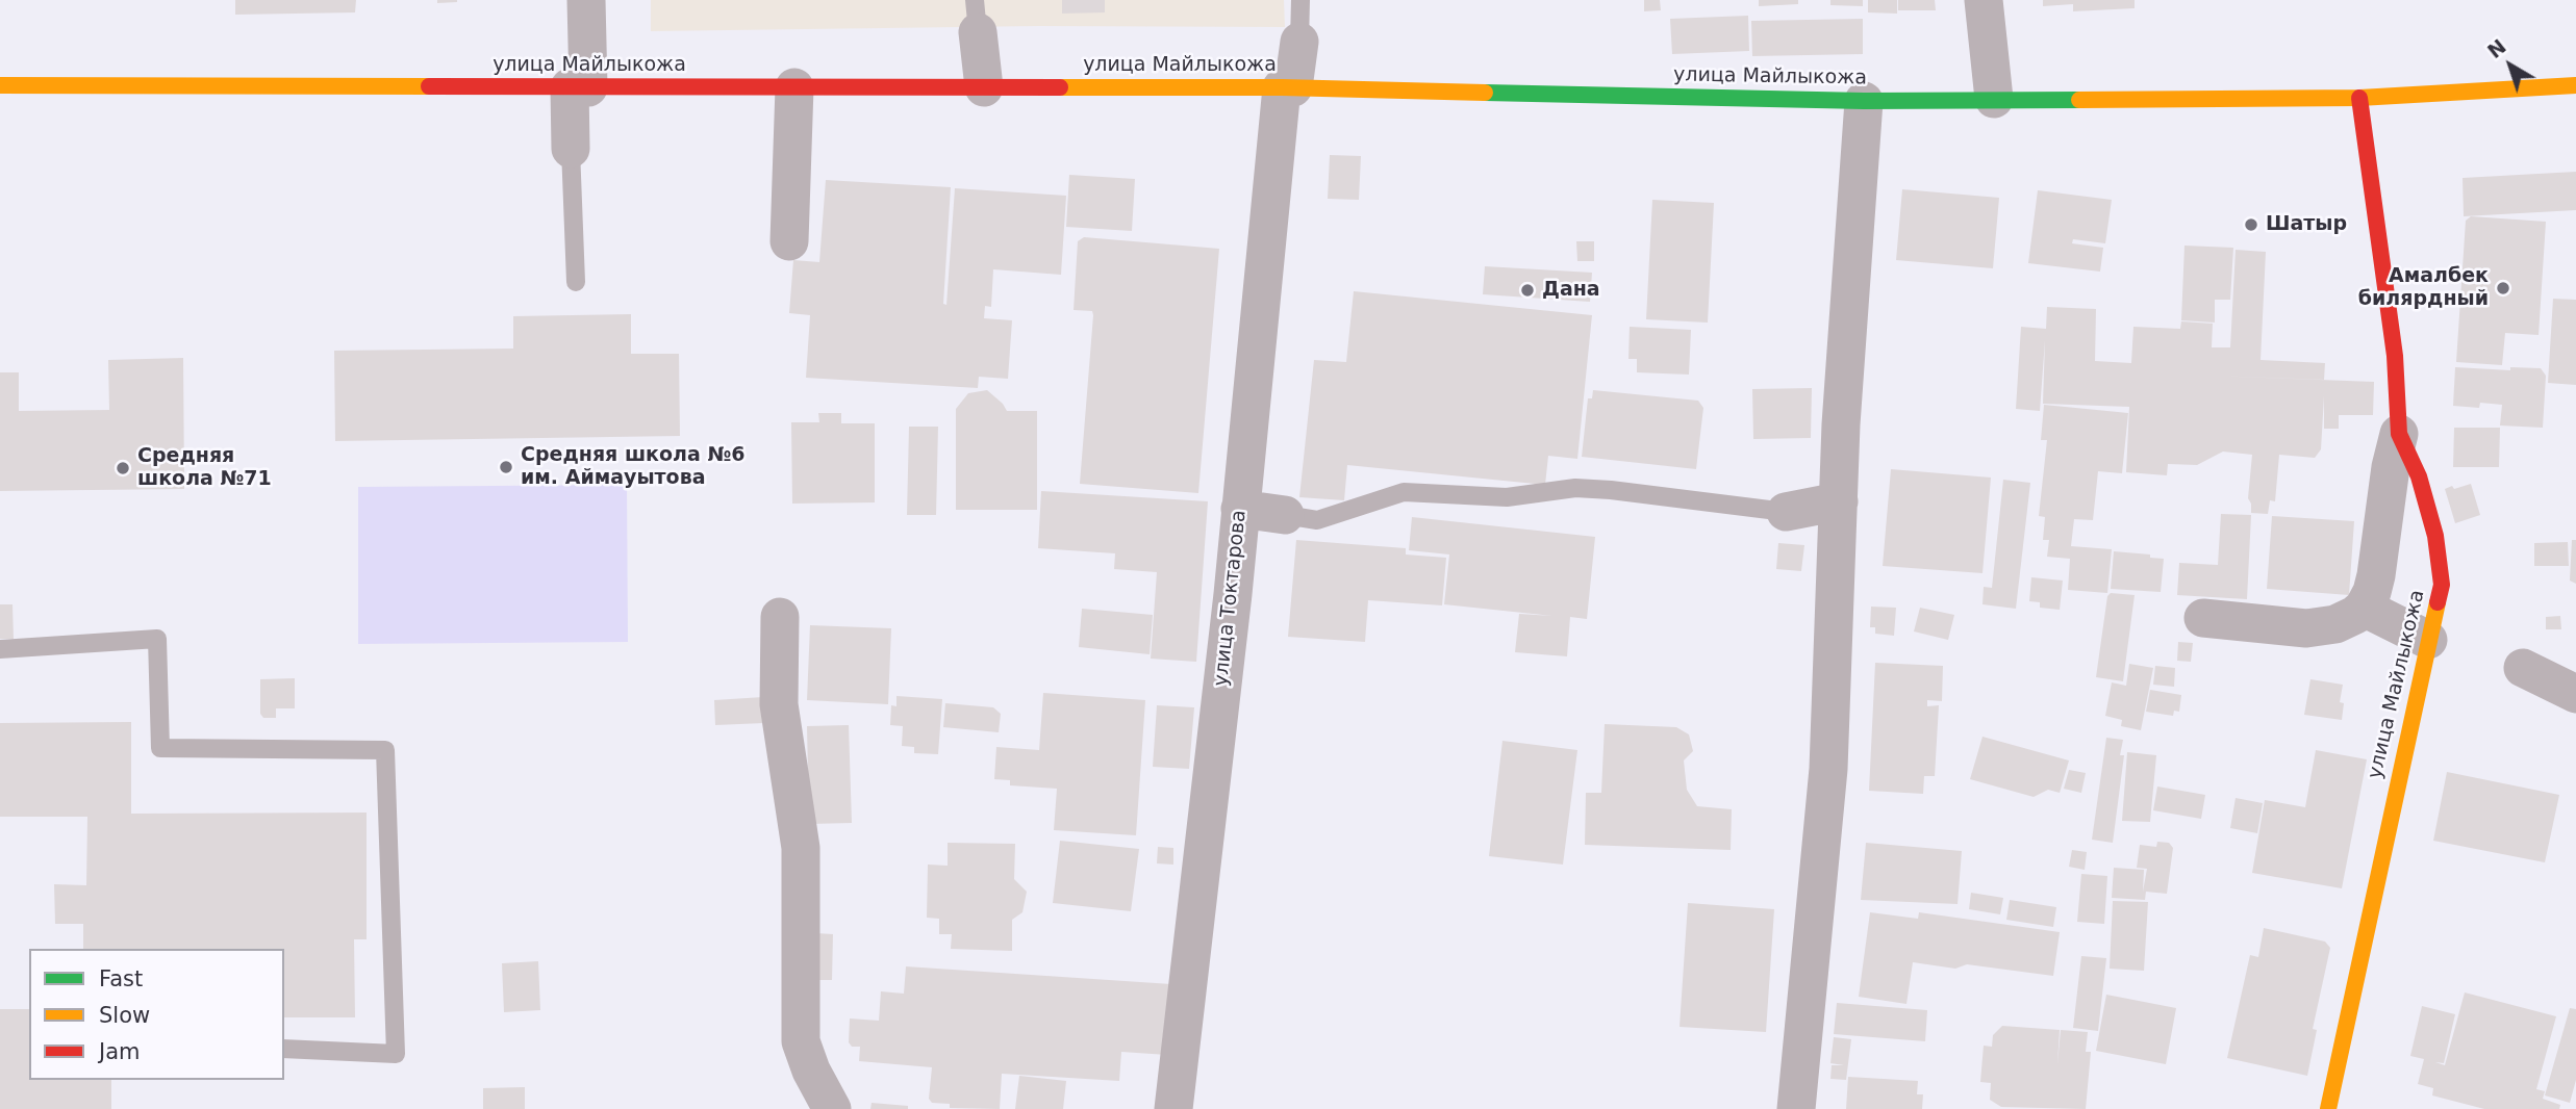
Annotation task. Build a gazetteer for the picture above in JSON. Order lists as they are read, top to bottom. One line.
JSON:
{"streets":{"street":["улица Майлыкожа","улица Токтарова"]},"crossings":[["улица Майлыкожа","улица Токтарова"]],"places":["Шатыр","Амалбек билярдный","Дана","Средняя школа №6 им. Аймауытова","Средняя школа №71"],"legend":["Fast","Slow","Jam"],"north":"top left"}
